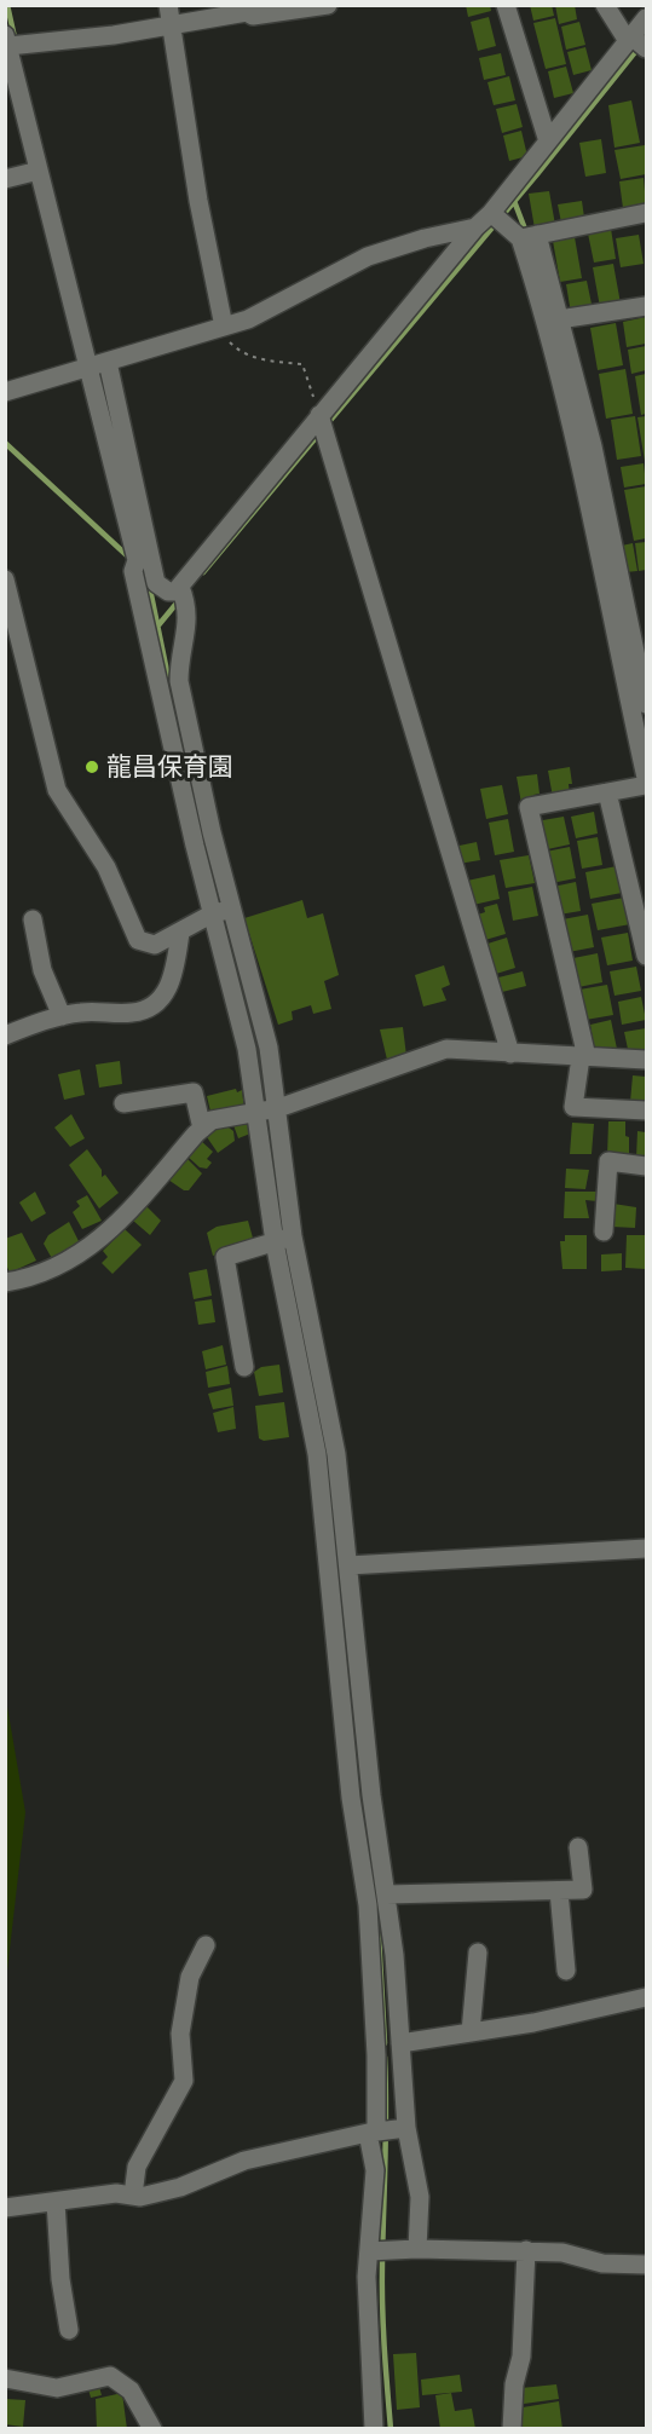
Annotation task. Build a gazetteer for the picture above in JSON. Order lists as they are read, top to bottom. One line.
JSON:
{"places":["龍昌保育園"]}
